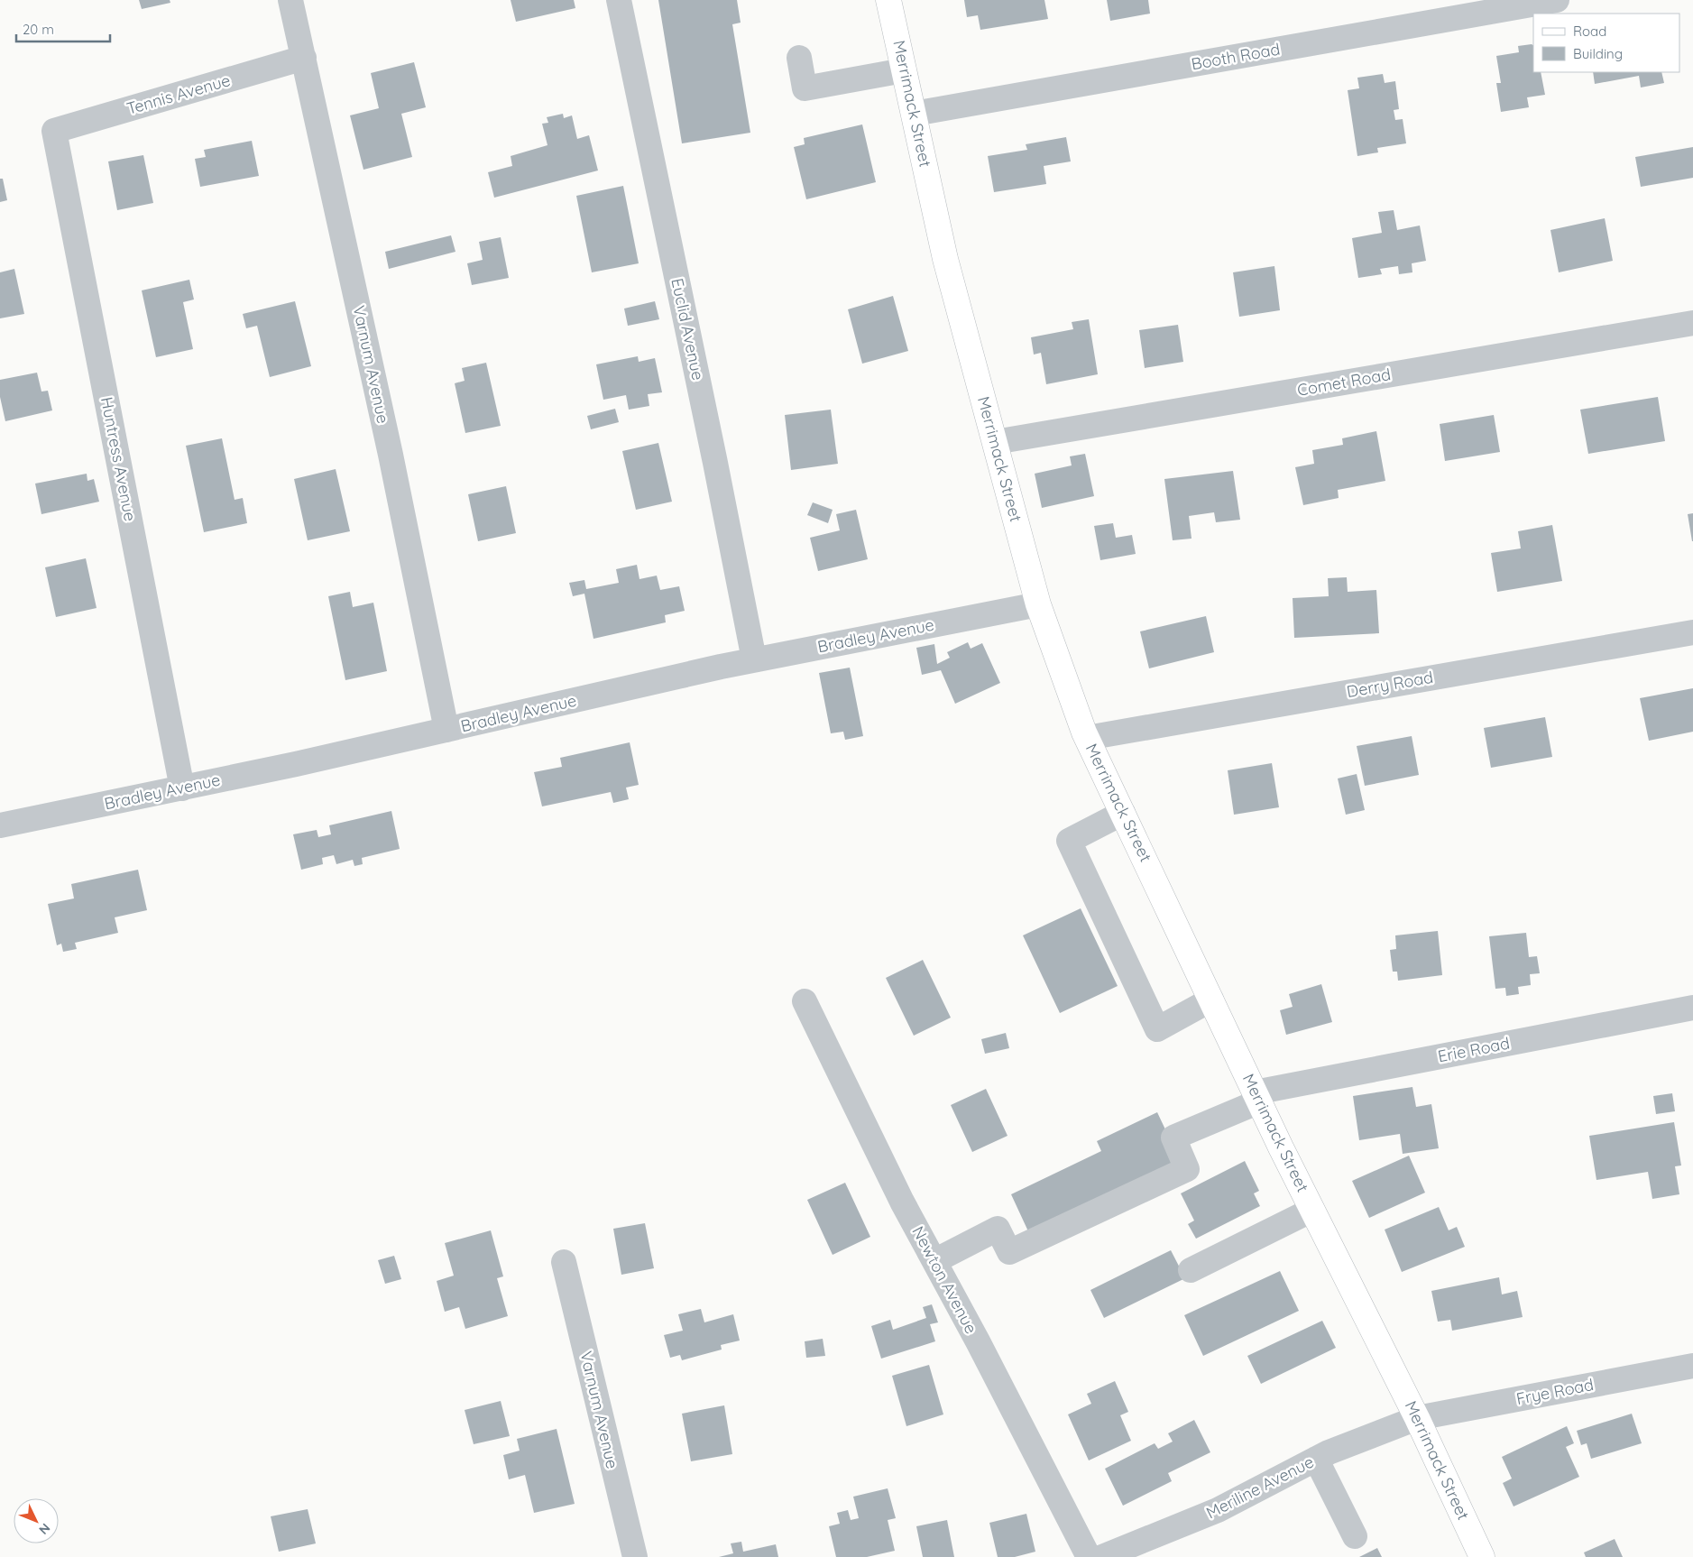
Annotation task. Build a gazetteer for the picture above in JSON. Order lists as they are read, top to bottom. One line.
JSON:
{"streets":{"main road":["Merrimack Street"],"street":["Booth Road","Tennis Avenue","Euclid Avenue","Varnum Avenue","Comet Road","Huntress Avenue","Bradley Avenue","Derry Road","Erie Road","Newton Avenue","Frye Road","Meriline Avenue"]},"crossings":[["Booth Road","Merrimack Street"],["Tennis Avenue","Varnum Avenue"],["Tennis Avenue","Huntress Avenue"],["Merrimack Street","Comet Road"],["Merrimack Street","Bradley Avenue"],["Merrimack Street","Derry Road"],["Merrimack Street","Erie Road"],["Merrimack Street","Frye Road"],["Merrimack Street","Meriline Avenue"],["Euclid Avenue","Bradley Avenue"],["Varnum Avenue","Bradley Avenue"],["Huntress Avenue","Bradley Avenue"],["Erie Road","Newton Avenue"],["Frye Road","Meriline Avenue"]],"legend":["Road","Building"],"scale_bar":"20 m","north":"bottom right"}
